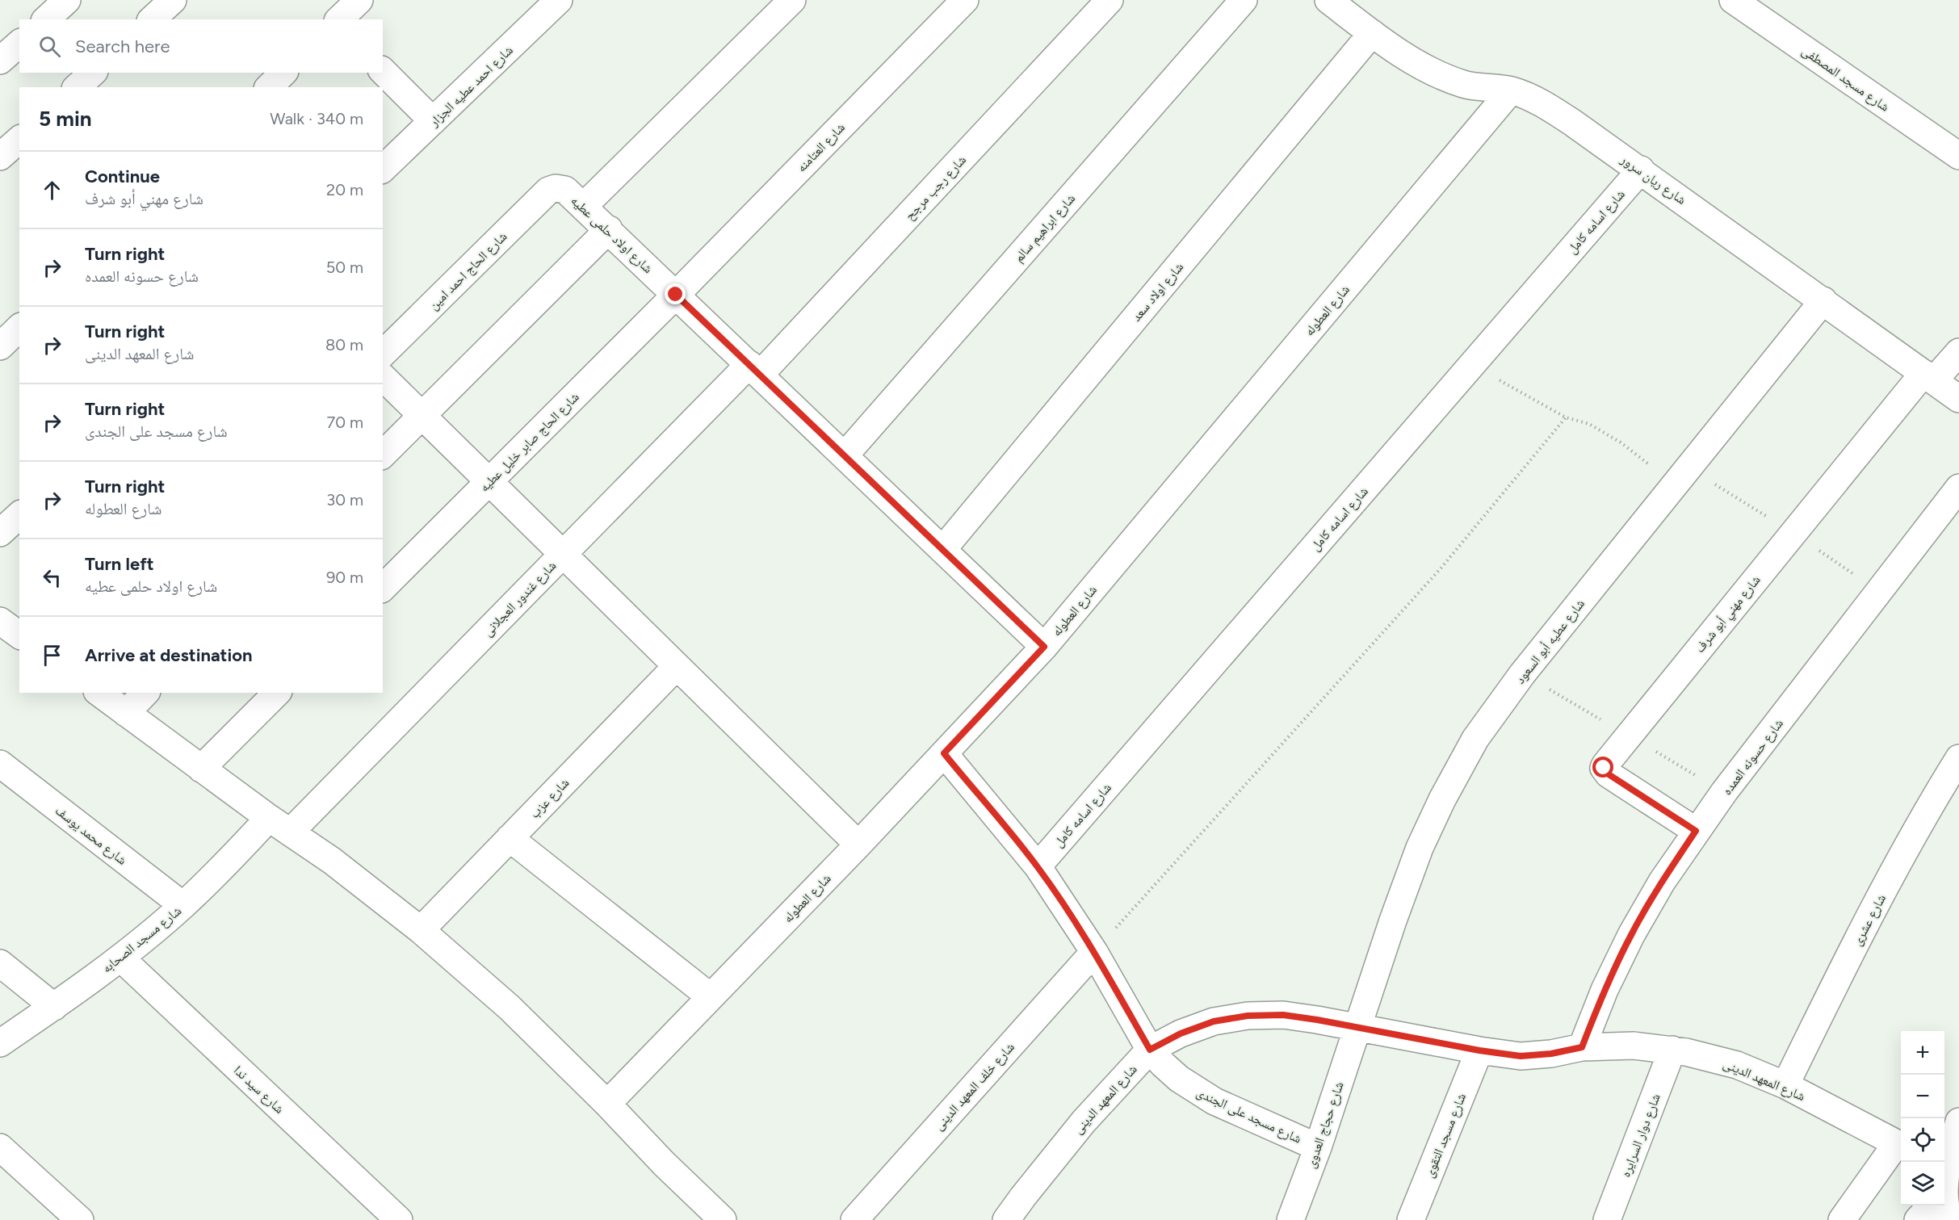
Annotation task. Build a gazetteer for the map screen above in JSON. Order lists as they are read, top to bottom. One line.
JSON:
{"streets":{"street":["شارع مسجد المصطفى","شارع احمد عطيه الجزار","شارع العتامنه","شارع ريان سرور","شارع رجب مرجح","شارع اسامه كامل","شارع ابراهيم سالم","شارع اولاد حلمى عطيه","شارع الحاج احمد امين","شارع اولاد سعد","شارع العطوله","شارع الحاج صابر خليل عطيه","شارع غندور العجلانى","شارع مهني أبو شرف","شارع عطيه أبو السعود","شارع حسونه العمده","شارع عزب","شارع محمد يوسف","شارع عشرى","شارع مسجد الصحابه","شارع المعهد الدينى","شارع خلف المعهد الدينى","شارع سيد ندا","شارع مسجد على الجندى","شارع حجاج العدوى","شارع مسجد التقوى","شارع دوار السرايره"]},"crossings":[["شارع العتامنه","شارع اولاد حلمى عطيه"],["شارع العتامنه","شارع الحاج صابر خليل عطيه"],["شارع ريان سرور","شارع اسامه كامل"],["شارع ريان سرور","شارع اولاد سعد"],["شارع ريان سرور","شارع العطوله"],["شارع ريان سرور","شارع مهني أبو شرف"],["شارع ريان سرور","شارع عطيه أبو السعود"],["شارع رجب مرجح","شارع اولاد حلمى عطيه"],["شارع رجب مرجح","شارع غندور العجلانى"],["شارع اسامه كامل","شارع مسجد على الجندى"],["شارع ابراهيم سالم","شارع اولاد حلمى عطيه"],["شارع اولاد حلمى عطيه","شارع الحاج احمد امين"],["شارع اولاد حلمى عطيه","شارع اولاد سعد"],["شارع اولاد حلمى عطيه","شارع العطوله"],["شارع اولاد حلمى عطيه","شارع الحاج صابر خليل عطيه"],["شارع اولاد حلمى عطيه","شارع غندور العجلانى"],["شارع العطوله","شارع مسجد على الجندى"],["شارع غندور العجلانى","شارع مسجد الصحابه"],["شارع مهني أبو شرف","شارع حسونه العمده"],["شارع عطيه أبو السعود","شارع المعهد الدينى"],["شارع عطيه أبو السعود","شارع حجاج العدوى"],["شارع حسونه العمده","شارع المعهد الدينى"],["شارع محمد يوسف","شارع مسجد الصحابه"],["شارع عشرى","شارع المعهد الدينى"],["شارع مسجد الصحابه","شارع سيد ندا"],["شارع المعهد الدينى","شارع مسجد على الجندى"],["شارع المعهد الدينى","شارع حجاج العدوى"],["شارع المعهد الدينى","شارع مسجد التقوى"],["شارع المعهد الدينى","شارع دوار السرايره"],["شارع خلف المعهد الدينى","شارع مسجد على الجندى"],["شارع مسجد على الجندى","شارع حجاج العدوى"]],"page":{"search":"Search here","heading":["5 min","Walk · 340 m"],"list":[["Continue","شارع مهني أبو شرف","20 m"],["Turn right","شارع حسونه العمده","50 m"],["Turn right","شارع المعهد الدينى","80 m"],["Turn right","شارع مسجد على الجندى","70 m"],["Turn right","شارع العطوله","30 m"],["Turn left","شارع اولاد حلمى عطيه","90 m"],"Arrive at destination"],"map_buttons":["+","−"]}}
